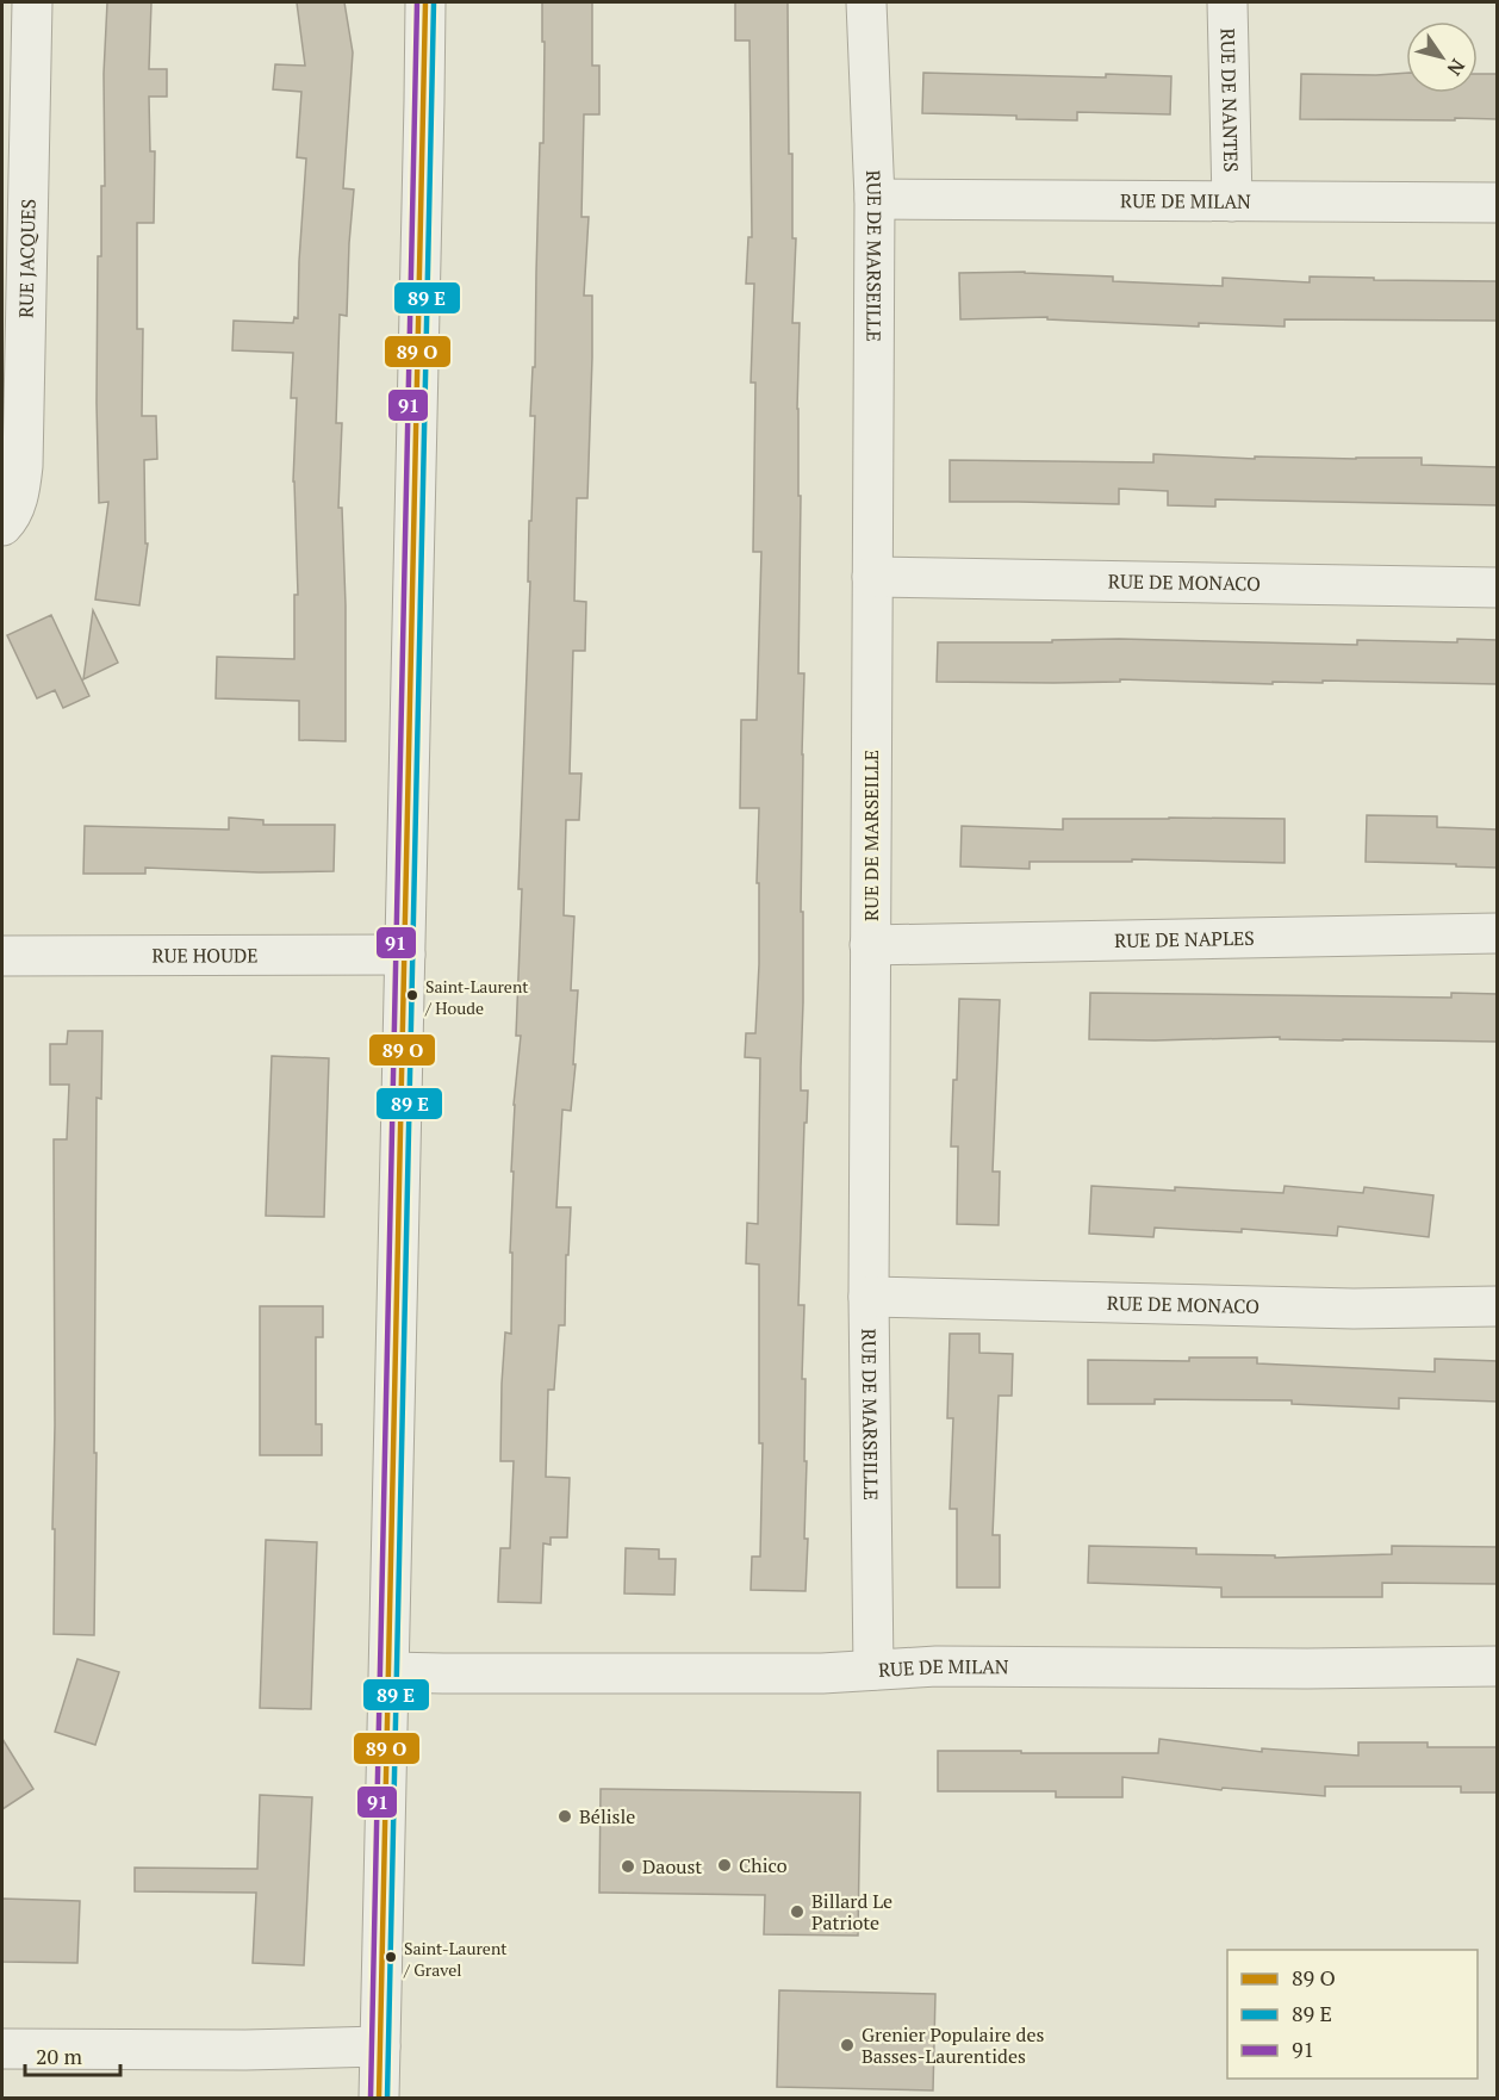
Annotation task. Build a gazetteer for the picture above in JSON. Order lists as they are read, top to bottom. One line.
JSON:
{"streets":{"street":["RUE DE NANTES","RUE DE MILAN","RUE DE MARSEILLE","RUE JACQUES","RUE DE MONACO","RUE DE NAPLES","RUE HOUDE"]},"crossings":[["RUE DE NANTES","RUE DE MILAN"],["RUE DE MILAN","RUE DE MARSEILLE"],["RUE DE MARSEILLE","RUE DE MONACO"],["RUE DE MARSEILLE","RUE DE NAPLES"]],"places":["Saint-Laurent / Houde","Bélisle","Chico","Daoust","Billard Le Patriote","Saint-Laurent / Gravel","Grenier Populaire des Basses-Laurentides"],"lines":["transit line 91"],"legend":["89 O","89 E","91"],"scale_bar":"20 m","north":"bottom right"}
